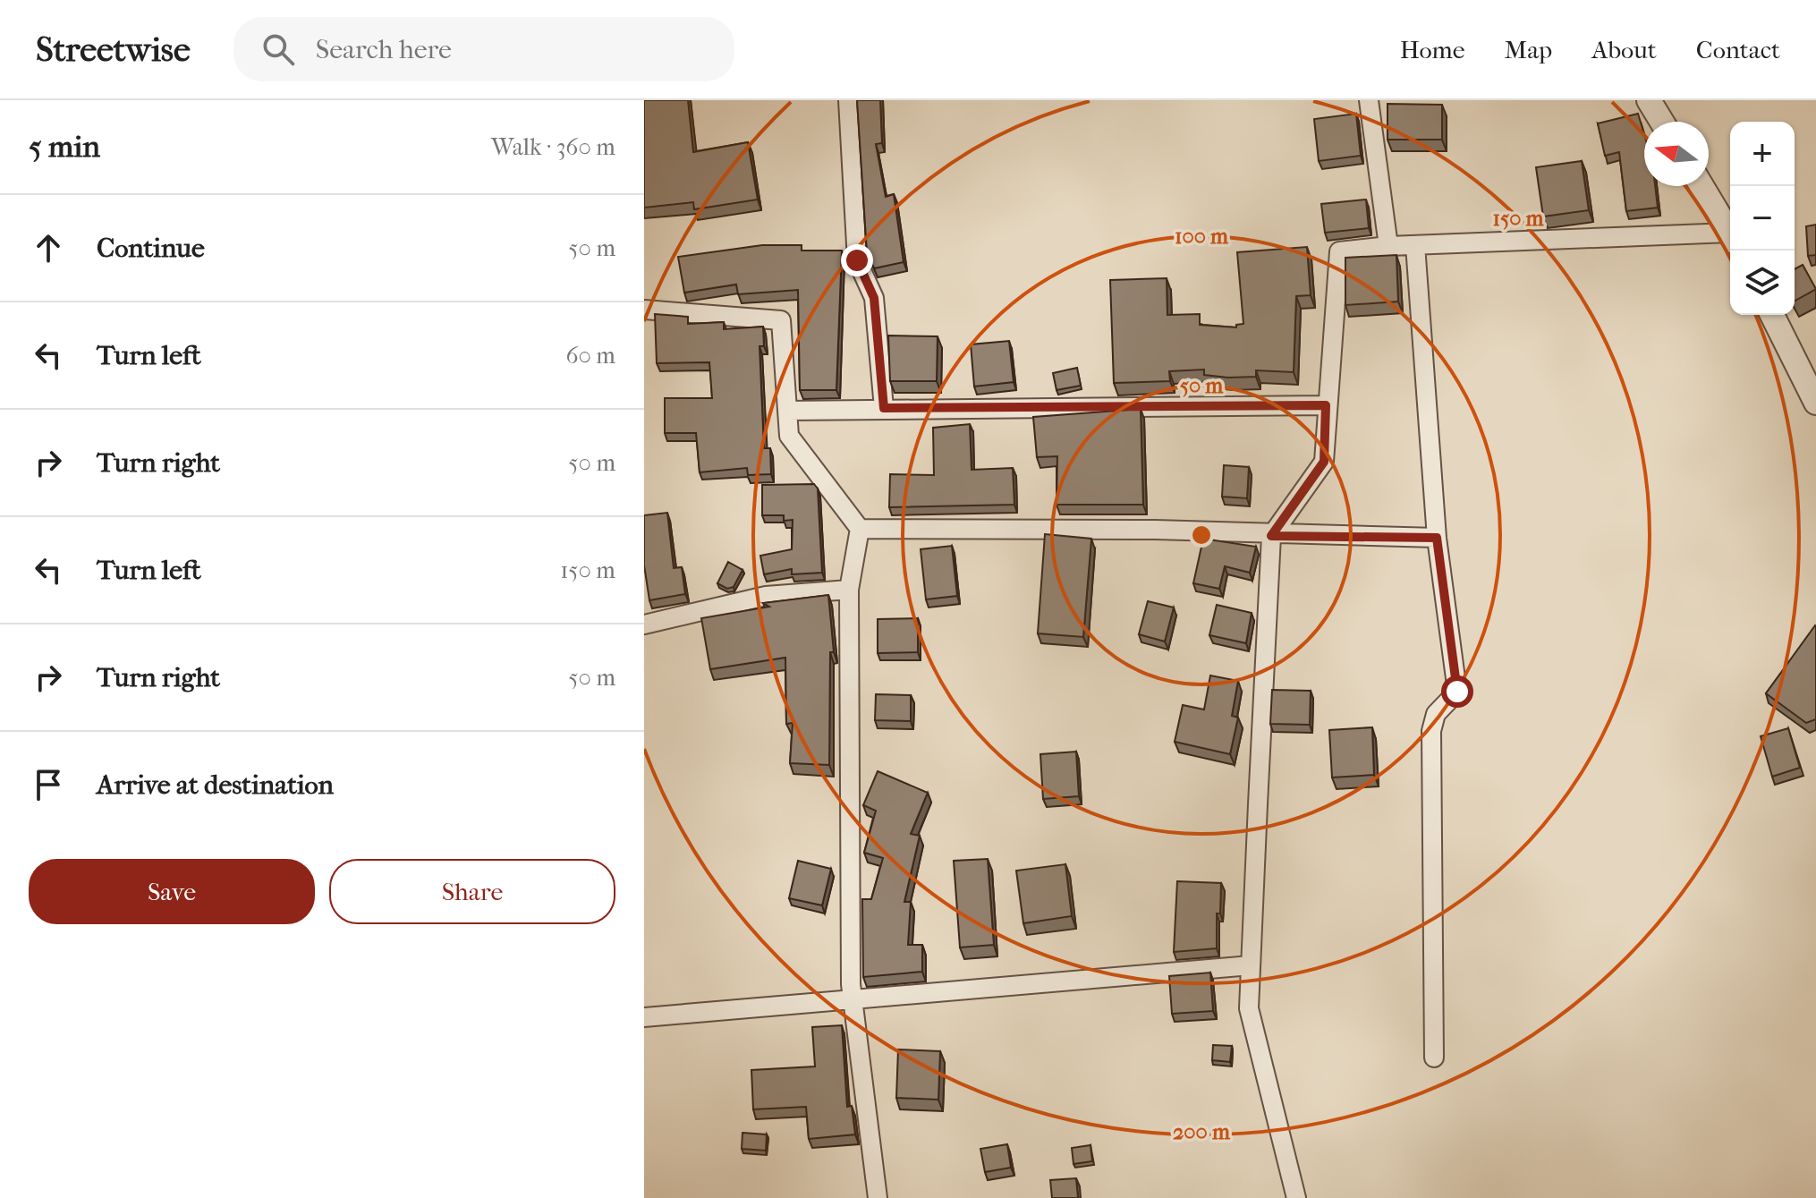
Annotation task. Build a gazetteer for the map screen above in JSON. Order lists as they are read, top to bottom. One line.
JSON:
{"north":"left","page":{"header":"Streetwise","search":"Search here","nav":["Home","Map","About","Contact"],"heading":["5 min","Walk · 360 m"],"map_buttons":["+","−"],"list":[["Continue","50 m"],["Turn left","60 m"],["Turn right","50 m"],["Turn left","150 m"],["Turn right","50 m"],"Arrive at destination"],"buttons":["Save","Share"]},"rings":["150 m","100 m","50 m","200 m"]}
